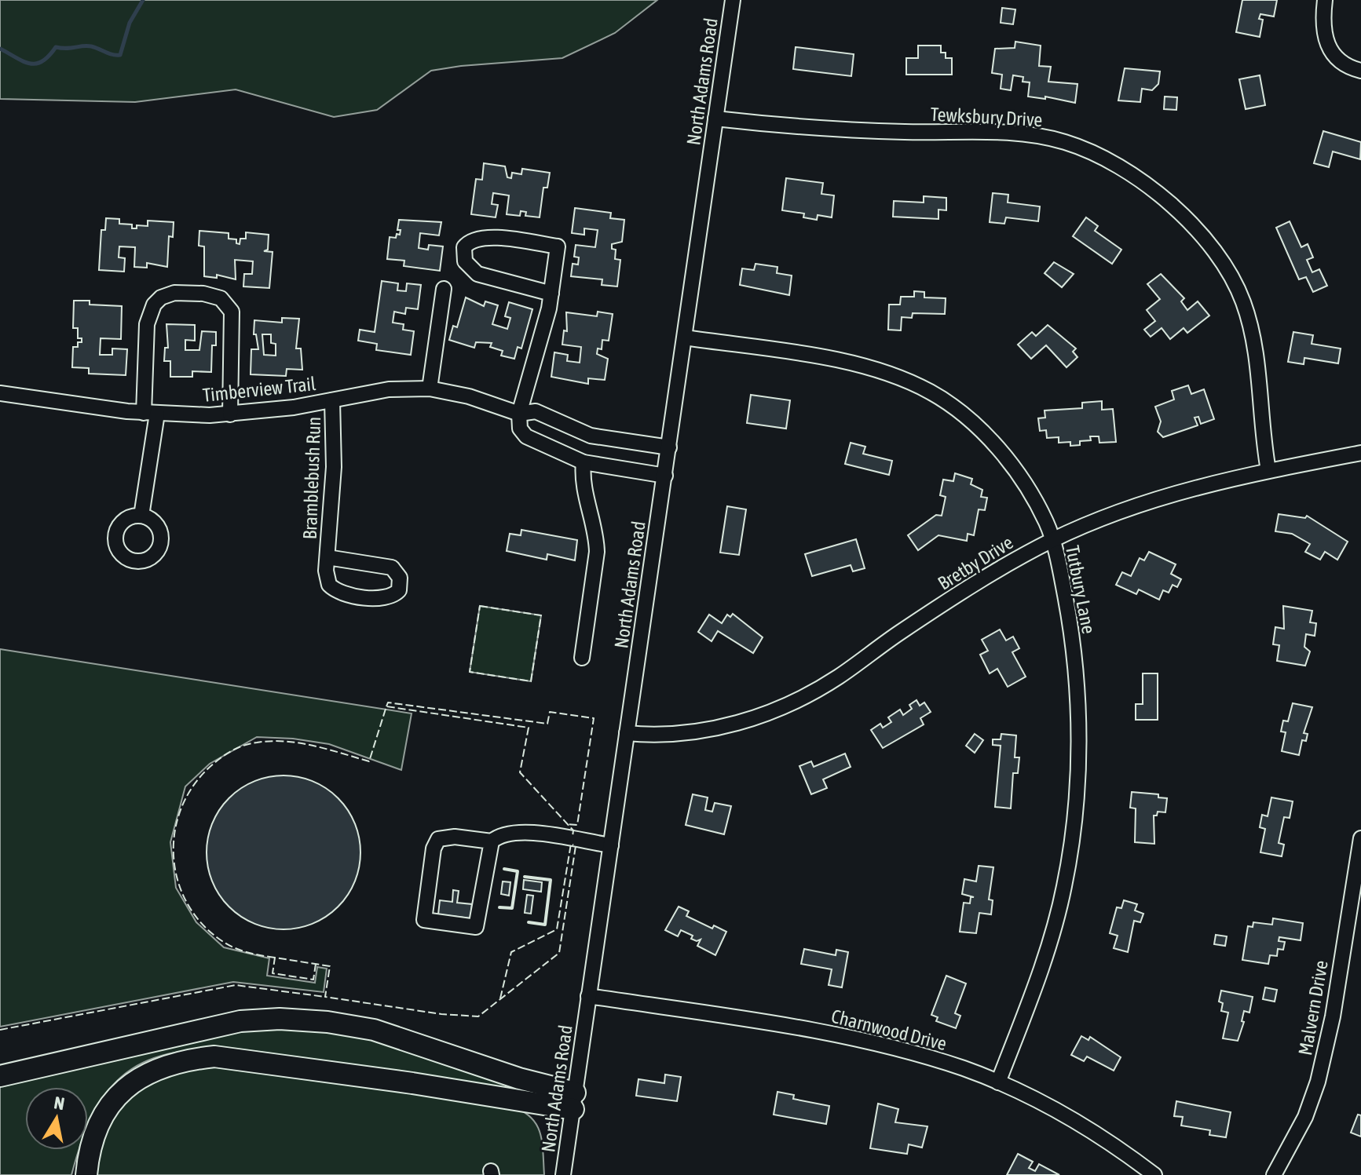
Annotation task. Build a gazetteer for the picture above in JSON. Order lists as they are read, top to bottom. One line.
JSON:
{"streets":{"street":["North Adams Road","Tewksbury Drive","Timberview Trail","Bramblebush Run","Bretby Drive","Tutbury Lane","Malvern Drive","Charnwood Drive"]},"crossings":[["North Adams Road","Tewksbury Drive"],["North Adams Road","Timberview Trail"],["North Adams Road","Bretby Drive"],["North Adams Road","Tutbury Lane"],["North Adams Road","Charnwood Drive"],["Tewksbury Drive","Bretby Drive"],["Timberview Trail","Bramblebush Run"],["Bretby Drive","Tutbury Lane"],["Tutbury Lane","Charnwood Drive"]],"north":"top"}
